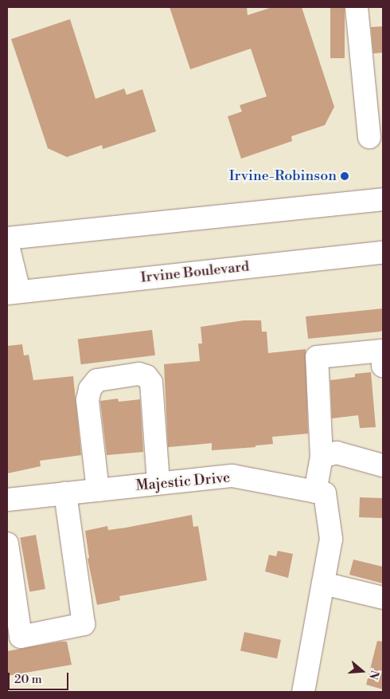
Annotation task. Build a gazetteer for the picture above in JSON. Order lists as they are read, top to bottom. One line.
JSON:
{"streets":{"main road":["Irvine Boulevard","Majestic Drive"]},"places":["Irvine-Robinson"],"scale_bar":"20 m","north":"right"}
